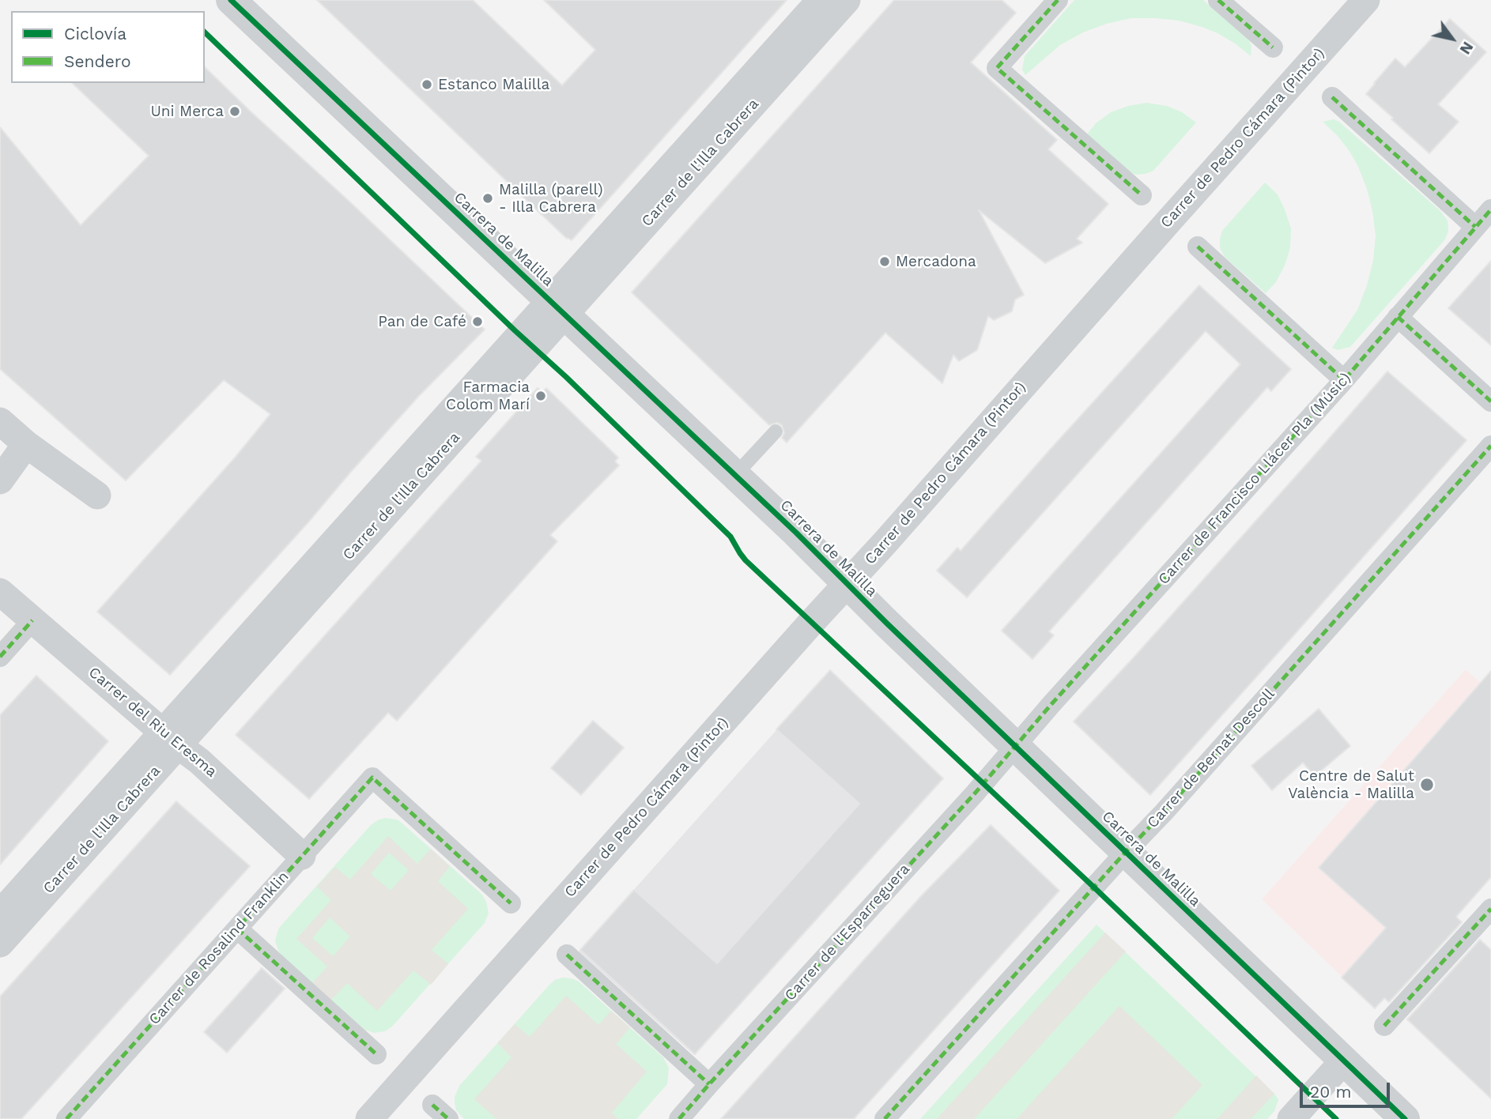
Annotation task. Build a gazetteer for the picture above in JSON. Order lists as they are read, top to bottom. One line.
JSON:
{"streets":{"street":["Carrer de Pedro Cámara (Pintor)","Carrer de l'Illa Cabrera","Carrera de Malilla","Carrer de Francisco Llácer Pla (Músic)","Carrer del Riu Eresma","Carrer de Bernat Descoll","Carrer de l'Esparreguera","Carrer de Rosalind Franklin"]},"crossings":[["Carrer de Pedro Cámara (Pintor)","Carrera de Malilla"],["Carrer de l'Illa Cabrera","Carrera de Malilla"],["Carrer de l'Illa Cabrera","Carrer del Riu Eresma"],["Carrera de Malilla","Carrer de Francisco Llácer Pla (Músic)"],["Carrera de Malilla","Carrer de Bernat Descoll"],["Carrera de Malilla","Carrer de l'Esparreguera"],["Carrer de Francisco Llácer Pla (Músic)","Carrer de l'Esparreguera"],["Carrer del Riu Eresma","Carrer de Rosalind Franklin"]],"places":["Estanco Malilla","Uni Merca","Malilla (parell) - Illa Cabrera","Mercadona","Pan de Café","Farmacia Colom Marí","Centre de Salut València - Malilla"],"legend":["Ciclovía","Sendero"],"scale_bar":"20 m","north":"bottom right"}
